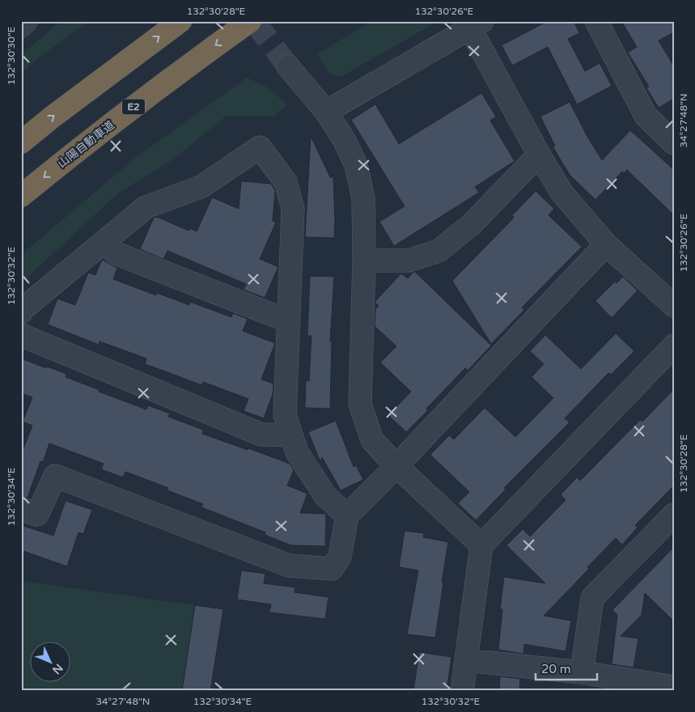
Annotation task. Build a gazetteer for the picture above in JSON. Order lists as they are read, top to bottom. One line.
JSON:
{"streets":{"highway":["E2","山陽自動車道"]},"scale_bar":"20 m","north":"bottom right","coordinates":["132°30'28\"E","132°30'26\"E","132°30'30\"E","34°27'48\"N","132°30'32\"E","132°30'34\"E"]}
